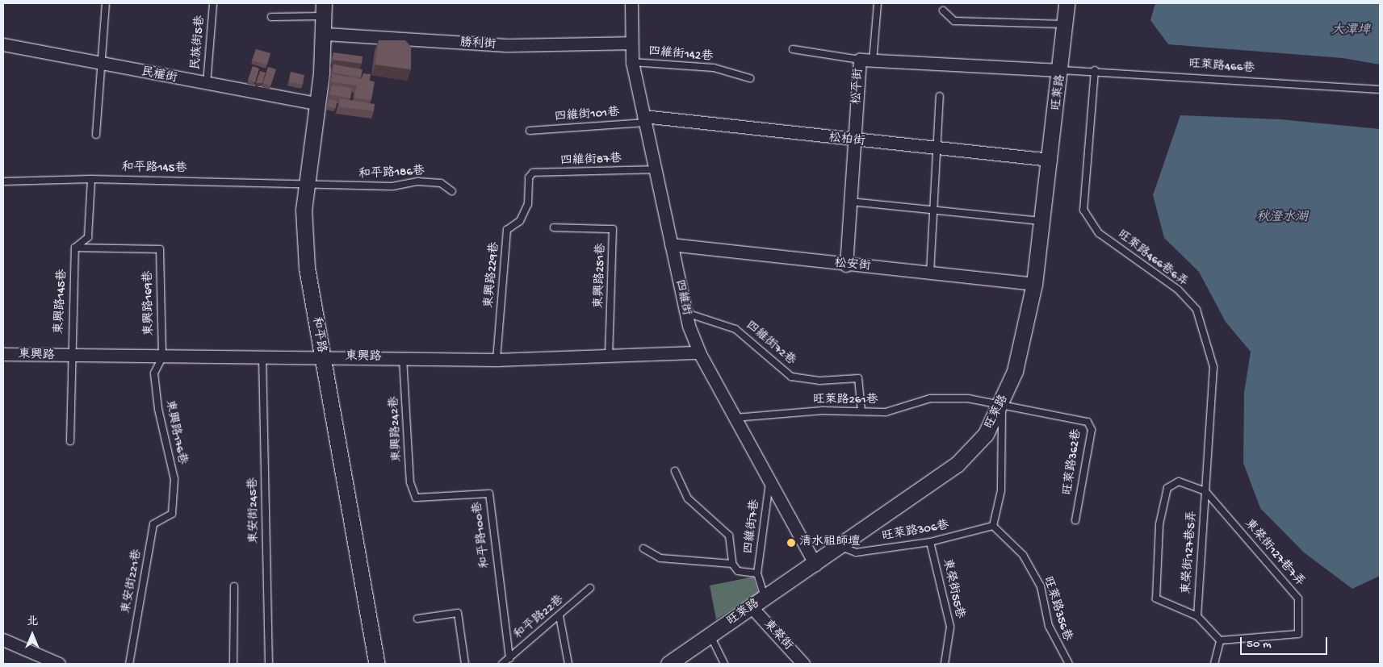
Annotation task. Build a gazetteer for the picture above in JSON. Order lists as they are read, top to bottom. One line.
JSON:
{"streets":{"street":["勝利街","民權街","松平街","旺萊路","松柏街","松安街","四維街","和平路","東興路","東榮街"],"lane":["民族街5巷","四維街142巷","旺萊路466巷","四維街101巷","四維街87巷","和平路145巷","和平路186巷","旺萊路466巷6弄","東興路229巷","東興路251巷","東興路145巷","東興路169巷","四維街72巷","旺萊路261巷","東興路242巷","東興路176巷","旺萊路362巷","東安街245巷","四維街7巷","旺萊路306巷","和平路100巷","東榮街127巷5弄","東榮街127巷7弄","東安街221巷","東榮街55巷","旺萊路356巷","和平路22巷"]},"crossings":[["民族街5巷","民權街"],["勝利街","四維街"],["勝利街","和平路"],["四維街142巷","四維街"],["旺萊路466巷","松平街"],["旺萊路466巷","旺萊路"],["旺萊路466巷","旺萊路466巷6弄"],["民權街","和平路"],["松平街","旺萊路"],["松平街","松柏街"],["松平街","松安街"],["旺萊路","松柏街"],["旺萊路","松安街"],["旺萊路","四維街"],["旺萊路","旺萊路261巷"],["旺萊路","旺萊路362巷"],["旺萊路","旺萊路306巷"],["旺萊路","東榮街"],["四維街101巷","松柏街"],["四維街101巷","四維街"],["松柏街","四維街"],["四維街87巷","東興路229巷"],["四維街87巷","四維街"],["和平路145巷","和平路186巷"],["和平路145巷","和平路"],["和平路186巷","和平路"],["旺萊路466巷6弄","東榮街127巷5弄"],["旺萊路466巷6弄","東榮街127巷7弄"],["松安街","四維街"],["東興路229巷","東興路"],["東興路251巷","東興路"],["四維街","四維街72巷"],["四維街","東興路"],["四維街","旺萊路261巷"],["四維街","四維街7巷"],["東興路145巷","東興路169巷"],["東興路145巷","東興路"],["東興路169巷","東興路"],["東興路169巷","東興路176巷"],["和平路","東興路"],["四維街72巷","旺萊路261巷"],["東興路","東興路242巷"],["東興路","東興路176巷"],["東興路","東安街245巷"],["旺萊路261巷","旺萊路362巷"],["東興路242巷","和平路100巷"],["東興路176巷","東安街221巷"],["旺萊路306巷","東榮街55巷"],["旺萊路306巷","旺萊路356巷"],["和平路100巷","和平路22巷"],["東榮街127巷5弄","東榮街127巷7弄"]],"water":["大潭埤","秋澄水湖"],"places":["清水祖師壇"],"scale_bar":"50 m","north":"top"}
